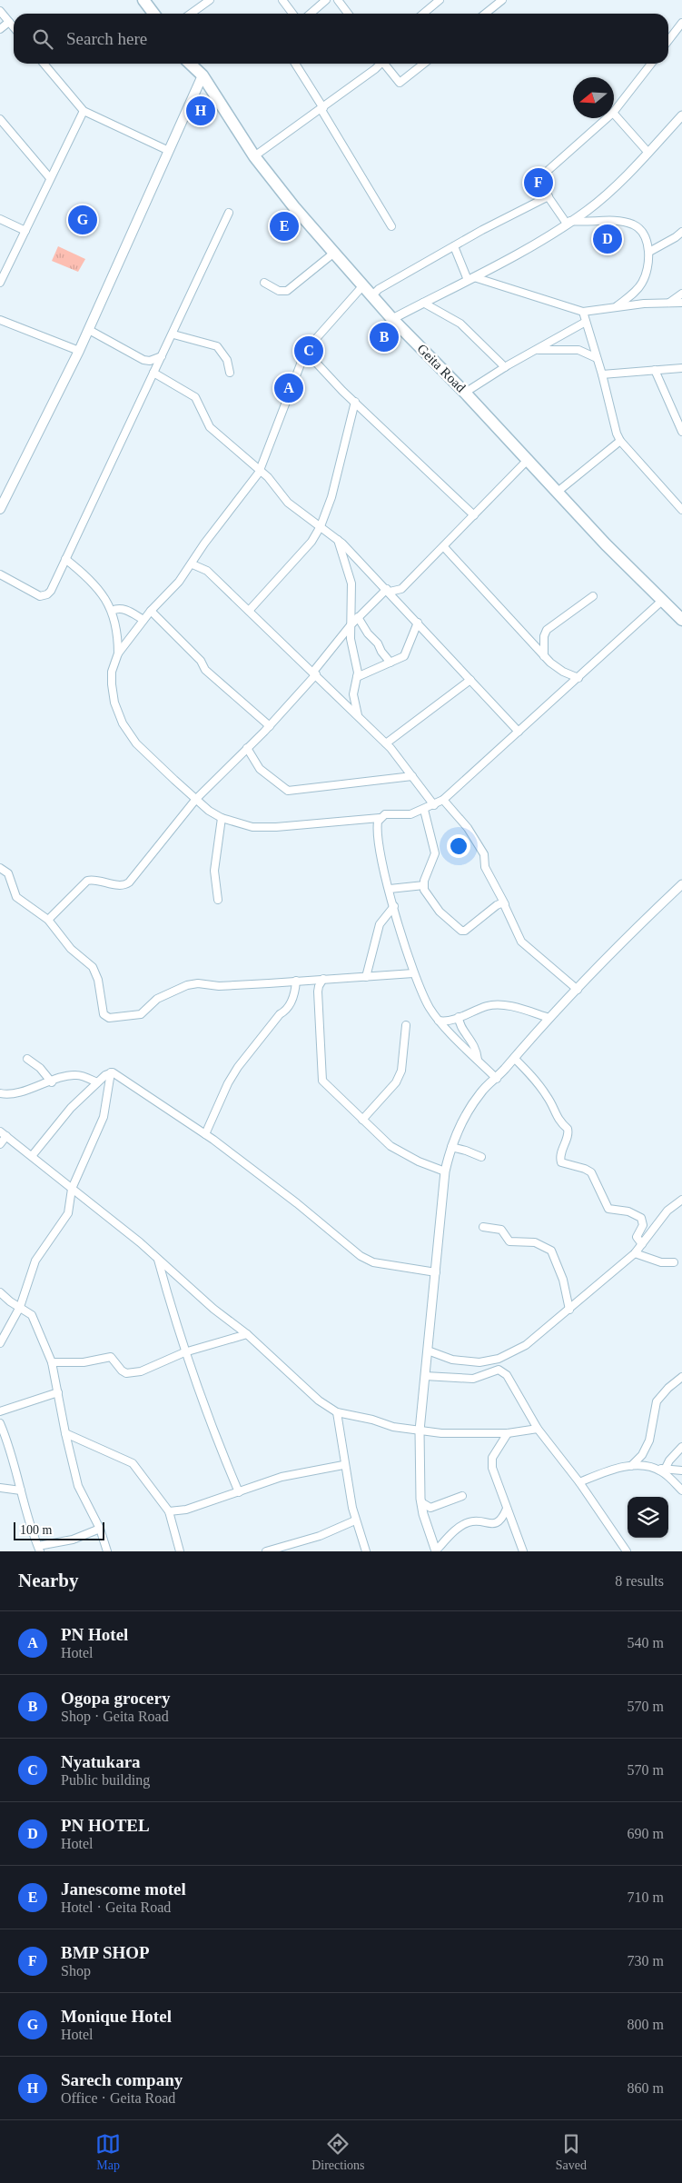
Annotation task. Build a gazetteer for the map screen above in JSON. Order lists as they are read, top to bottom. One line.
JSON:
{"streets":{"highway":["Geita Road"]},"scale_bar":"100 m","north":"left","page":{"search":"Search here","pins":["H","F","G","E","D","B","C","A"],"scale":"100 m","heading":["Nearby","8 results"],"list":[{"mark":"A","name":"PN Hotel","note":"Hotel","value":"540 m"},{"mark":"B","name":"Ogopa grocery","note":"Shop · Geita Road","value":"570 m"},{"mark":"C","name":"Nyatukara","note":"Public building","value":"570 m"},{"mark":"D","name":"PN HOTEL","note":"Hotel","value":"690 m"},{"mark":"E","name":"Janescome motel","note":"Hotel · Geita Road","value":"710 m"},{"mark":"F","name":"BMP SHOP","note":"Shop","value":"730 m"},{"mark":"G","name":"Monique Hotel","note":"Hotel","value":"800 m"},{"mark":"H","name":"Sarech company","note":"Office · Geita Road","value":"860 m"}],"nav":["Map","Directions","Saved"]}}
